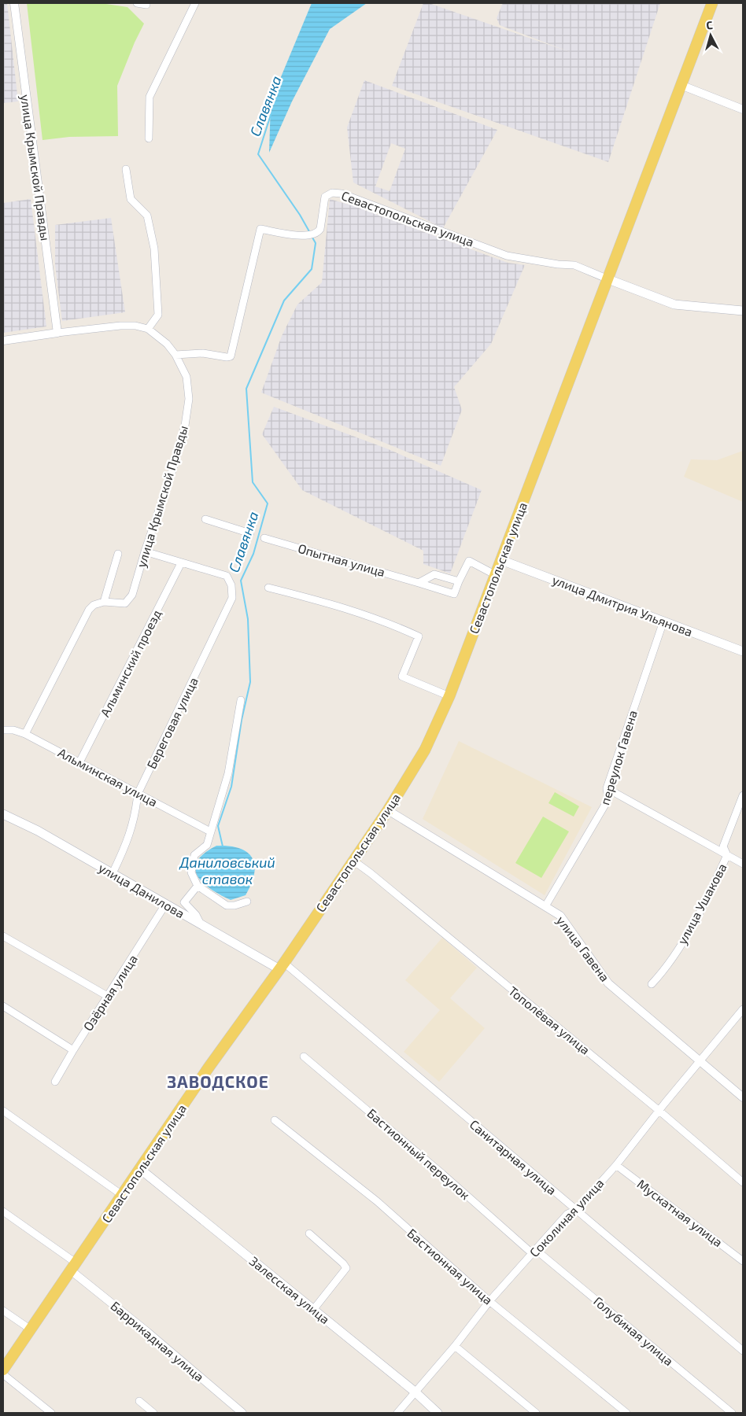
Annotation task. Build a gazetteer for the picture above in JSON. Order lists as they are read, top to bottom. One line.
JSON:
{"streets":{"main road":["Севастопольская улица","улица Дмитрия Ульянова","улица Данилова","Залесская улица"],"street":["улица Крымской Правды","Опытная улица","Альминский проезд","Береговая улица","переулок Гавена","Альминская улица","улица Ушакова","улица Гавена","Озёрная улица","Тополёвая улица","Бастионный переулок","Санитарная улица","Мускатная улица","Соколиная улица","Бастионная улица","Голубиная улица","Баррикадная улица"]},"crossings":[["улица Крымской Правды","Севастопольская улица"],["Севастопольская улица","Опытная улица"],["Севастопольская улица","улица Дмитрия Ульянова"],["Севастопольская улица","улица Данилова"],["Севастопольская улица","улица Гавена"],["Севастопольская улица","Тополёвая улица"],["Севастопольская улица","Санитарная улица"],["Севастопольская улица","Залесская улица"],["Севастопольская улица","Баррикадная улица"],["улица Дмитрия Ульянова","переулок Гавена"],["Альминский проезд","Береговая улица"],["Альминский проезд","Альминская улица"],["Береговая улица","Альминская улица"],["Береговая улица","улица Данилова"],["переулок Гавена","улица Гавена"],["улица Данилова","Озёрная улица"],["улица Данилова","Санитарная улица"],["улица Гавена","Соколиная улица"],["Тополёвая улица","Соколиная улица"],["Бастионный переулок","Соколиная улица"],["Бастионный переулок","Голубиная улица"],["Санитарная улица","Соколиная улица"],["Мускатная улица","Соколиная улица"],["Соколиная улица","Бастионная улица"],["Соколиная улица","Залесская улица"],["Соколиная улица","Голубиная улица"]],"districts":["ЗАВОДСКОЕ"],"water":["Славянка","Даниловський ставок"],"north":"top"}
